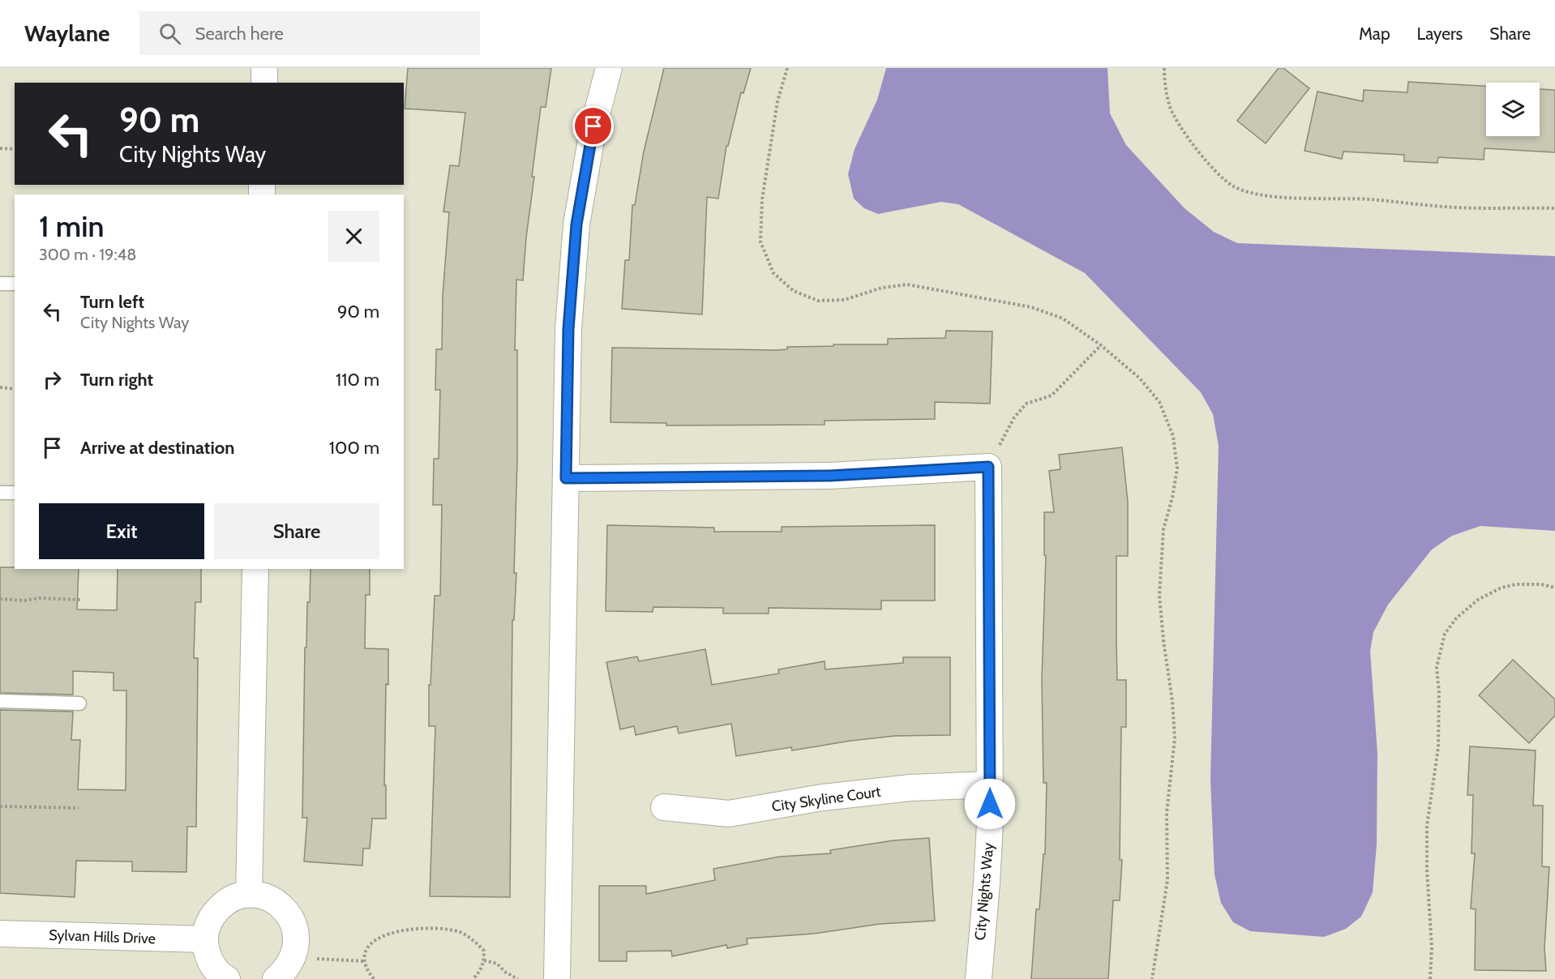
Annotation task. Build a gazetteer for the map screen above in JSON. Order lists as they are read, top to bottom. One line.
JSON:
{"streets":{"street":["City Skyline Court","City Nights Way","Sylvan Hills Drive"]},"crossings":[["City Skyline Court","City Nights Way"]],"page":{"header":"Waylane","search":"Search here","nav":["Map","Layers","Share"],"turn":["90 m","City Nights Way"],"heading":["1 min","300 m · 19:48"],"list":[{"name":"Turn left","note":"City Nights Way","value":"90 m"},{"name":"Turn right","value":"110 m"},{"name":"Arrive at destination","value":"100 m"}],"buttons":["Exit","Share"]}}
